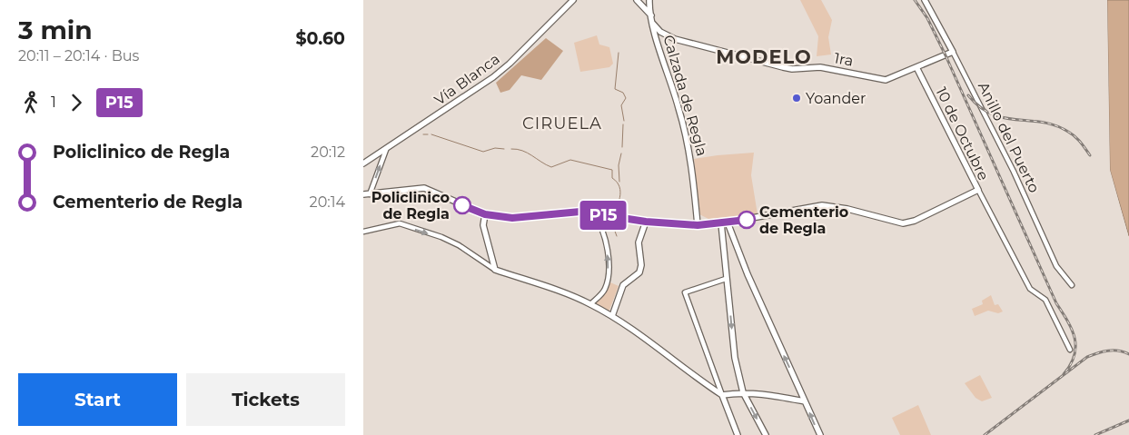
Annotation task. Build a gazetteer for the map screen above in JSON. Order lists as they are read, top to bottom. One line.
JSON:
{"streets":{"main road":["1ra","Vía Blanca","Calzada de Regla","10 de Octubre","Anillo del Puerto"]},"crossings":[["1ra","Calzada de Regla"],["1ra","10 de Octubre"],["1ra","Anillo del Puerto"],["Calzada de Regla","10 de Octubre"]],"districts":["MODELO","CIRUELA"],"places":["Yoander","Policlinico de Regla","Cementerio de Regla"],"lines":["bus line P15"],"page":{"heading":["3 min","20:11 – 20:14 · Bus","$0.60"],"on_map":"P15","legs":["1","P15"],"list":[{"name":"Policlinico de Regla","value":"20:12"},{"name":"Cementerio de Regla","value":"20:14"}],"buttons":["Start","Tickets"]}}
